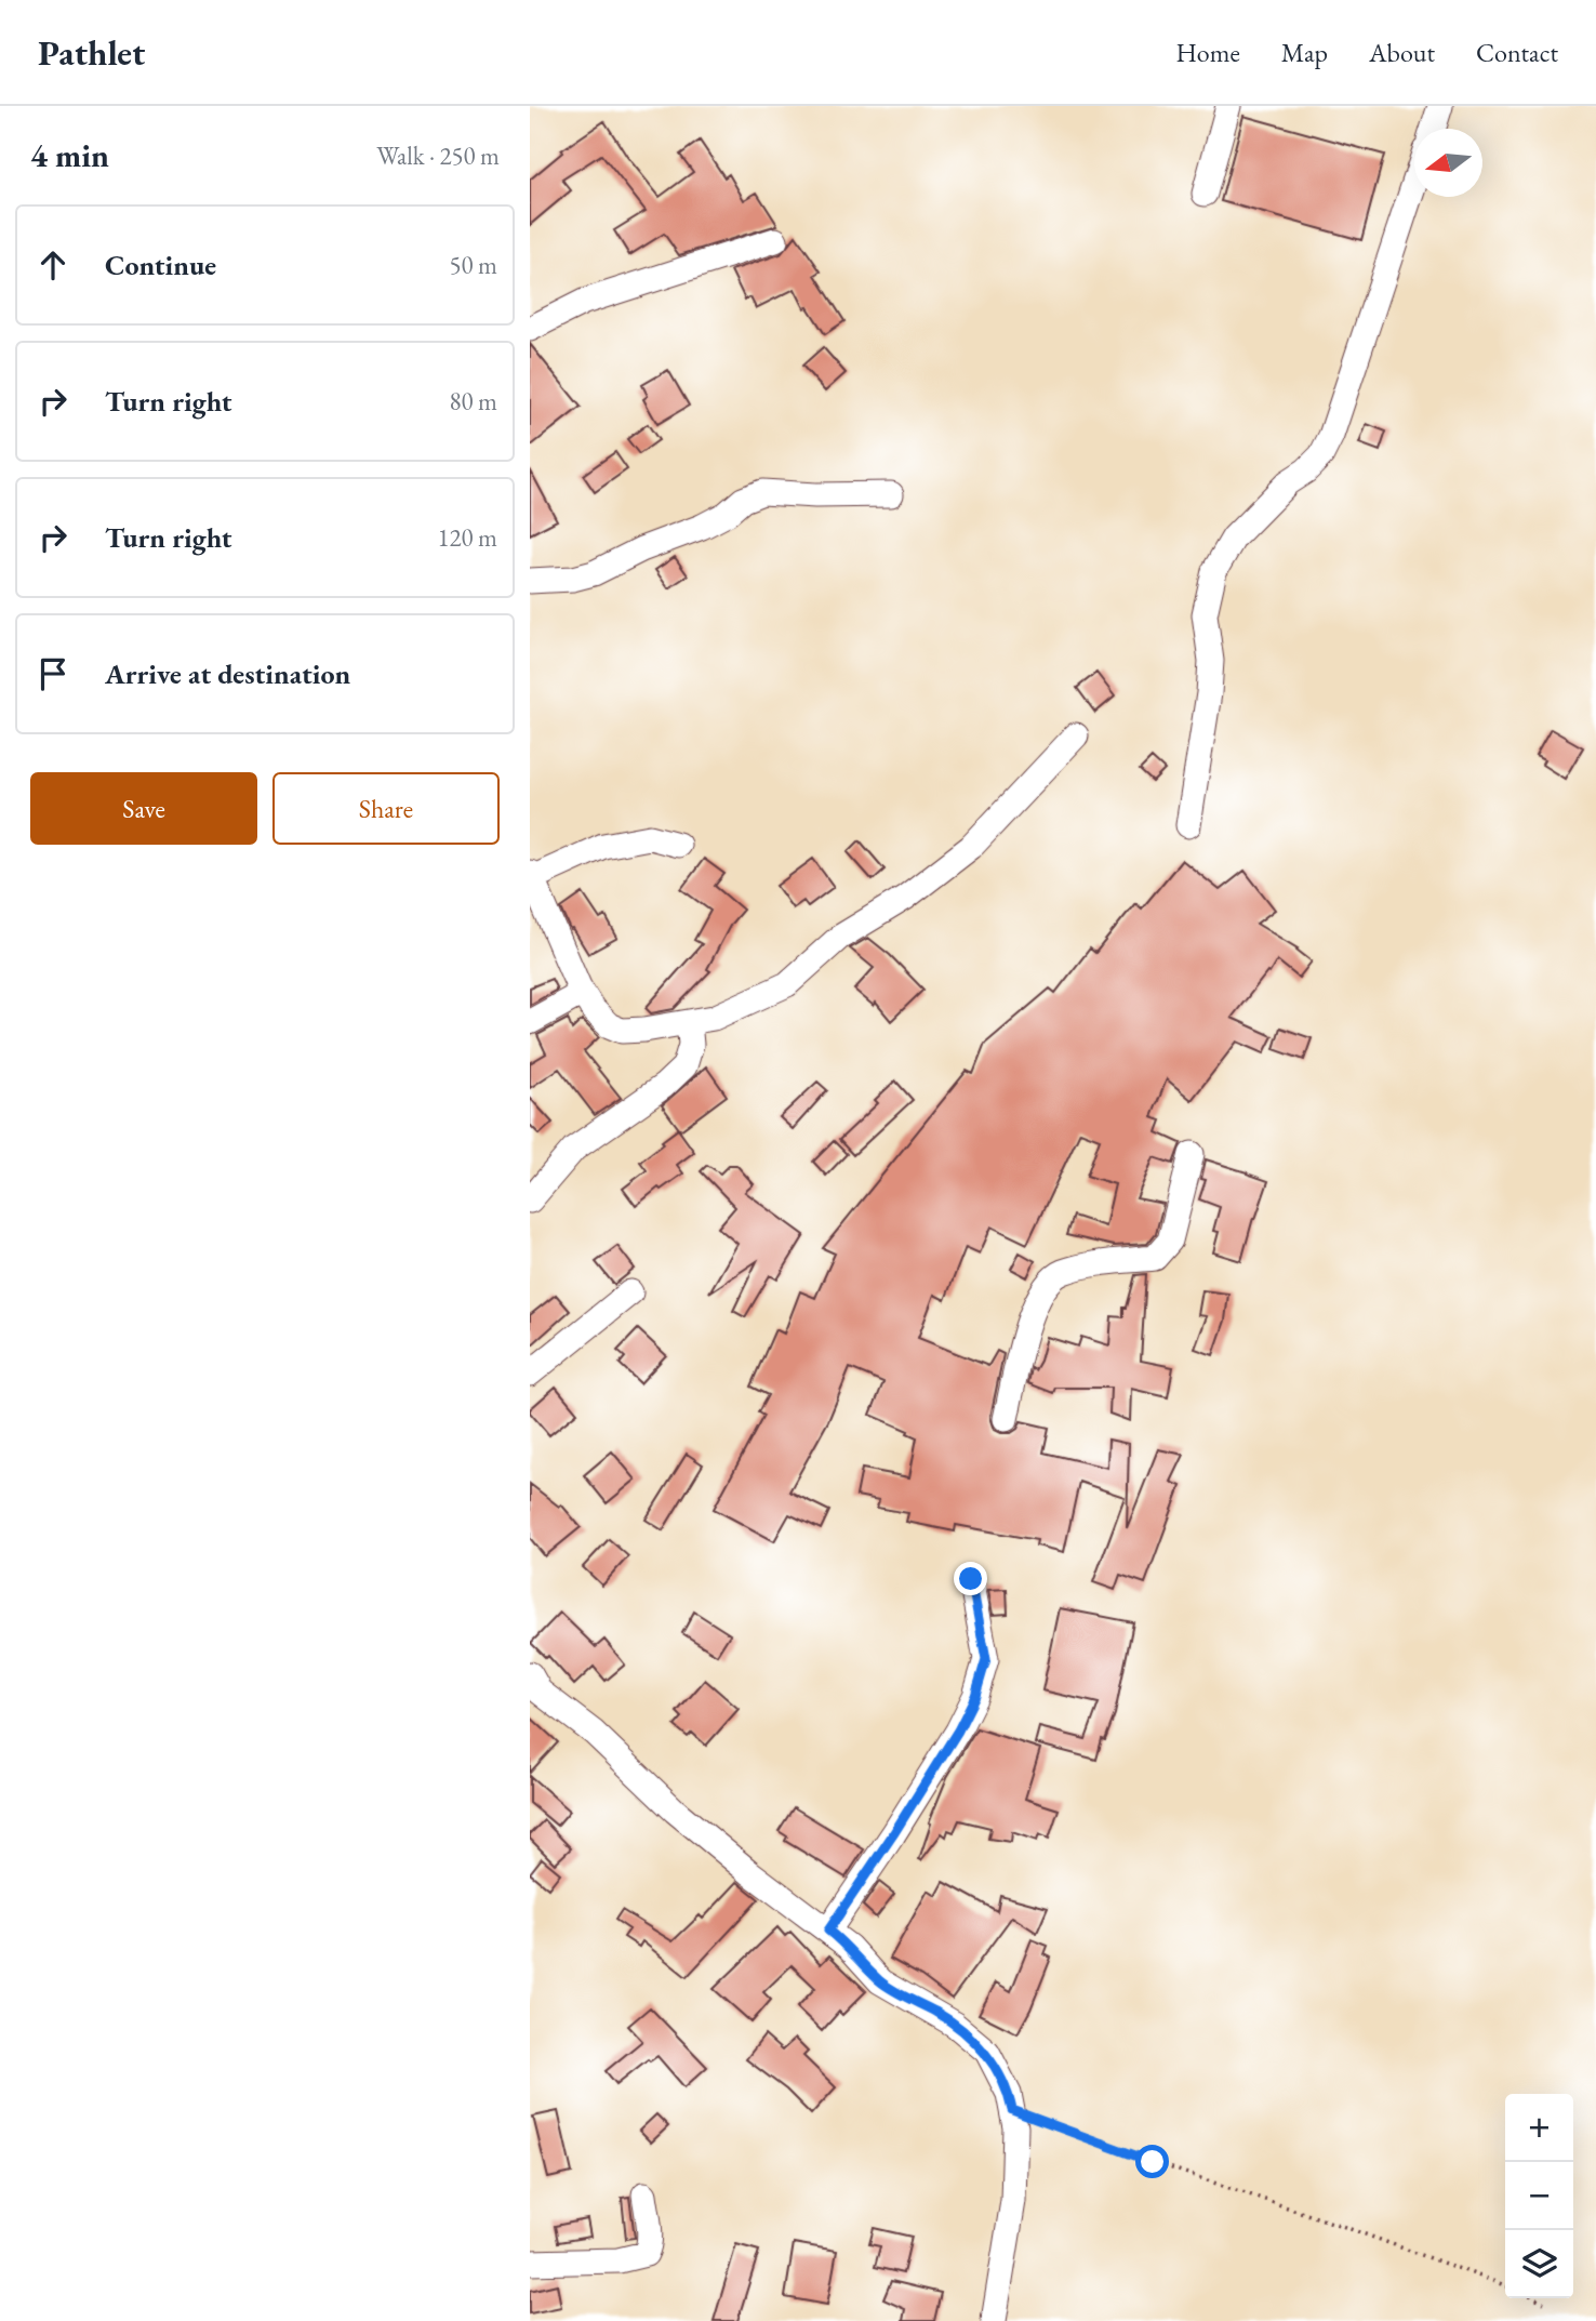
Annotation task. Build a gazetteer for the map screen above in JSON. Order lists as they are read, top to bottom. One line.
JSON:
{"north":"left","page":{"header":"Pathlet","nav":["Home","Map","About","Contact"],"heading":["4 min","Walk · 250 m"],"list":[["Continue","50 m"],["Turn right","80 m"],["Turn right","120 m"],"Arrive at destination"],"buttons":["Save","Share"],"map_buttons":["+","−"]}}
